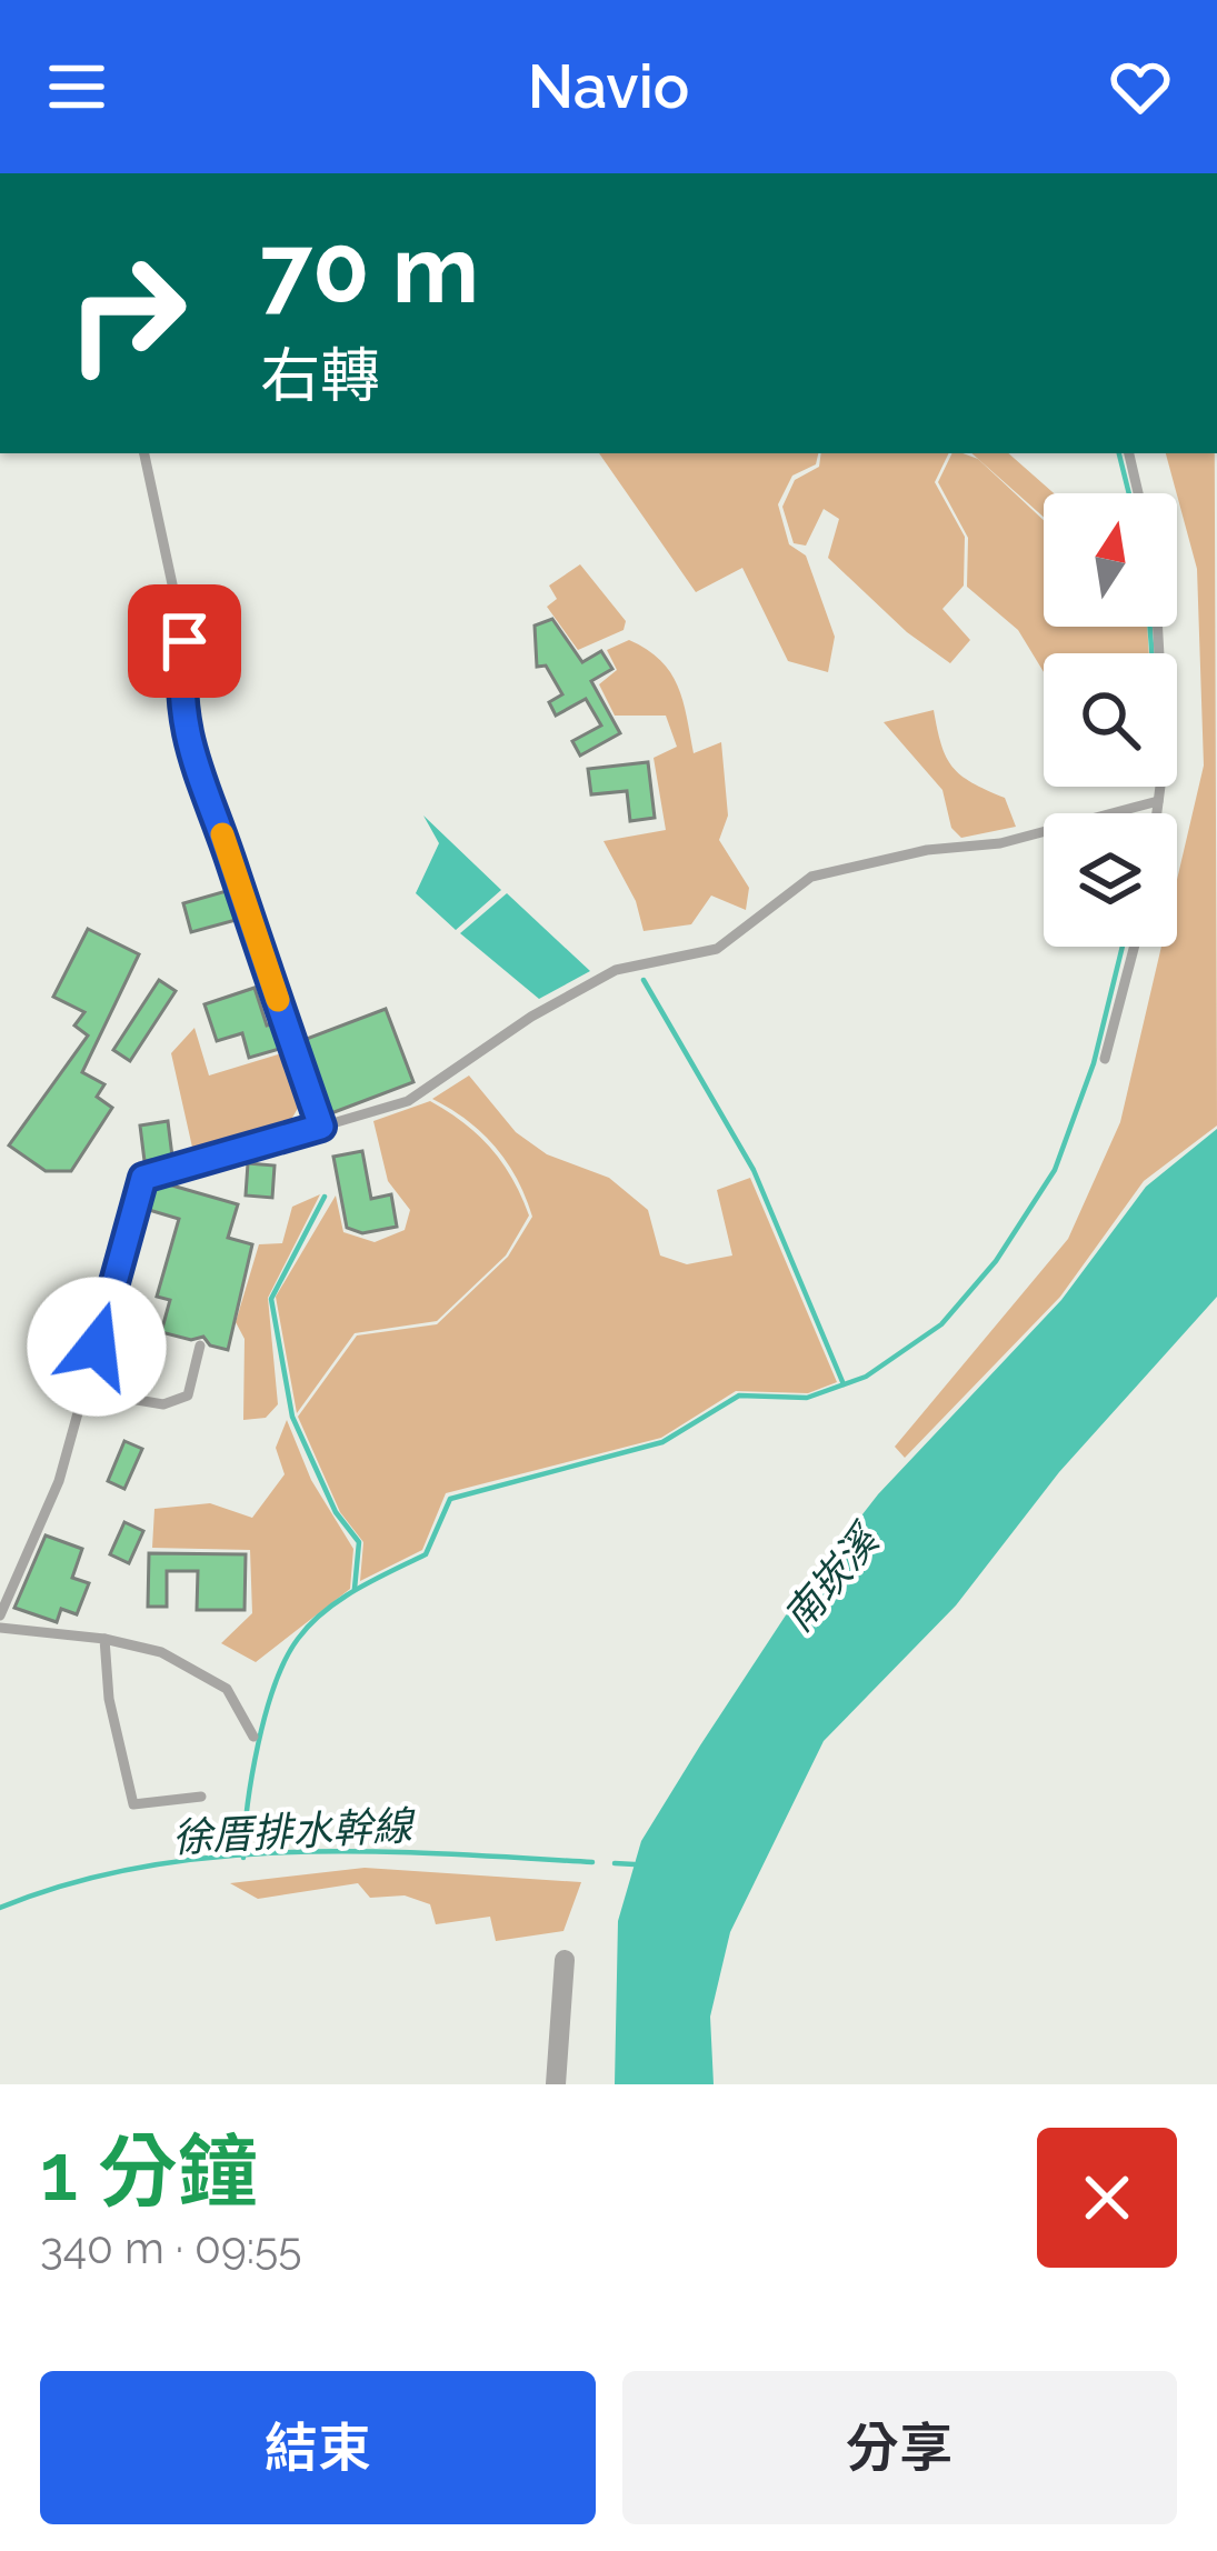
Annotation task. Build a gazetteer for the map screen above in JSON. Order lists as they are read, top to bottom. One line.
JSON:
{"water":["南崁溪","徐厝排水幹線"],"north":"top","page":{"header":"Navio","turn":["70 m","右轉"],"heading":["1 分鐘","340 m · 09:55"],"buttons":["結束","分享"]}}
